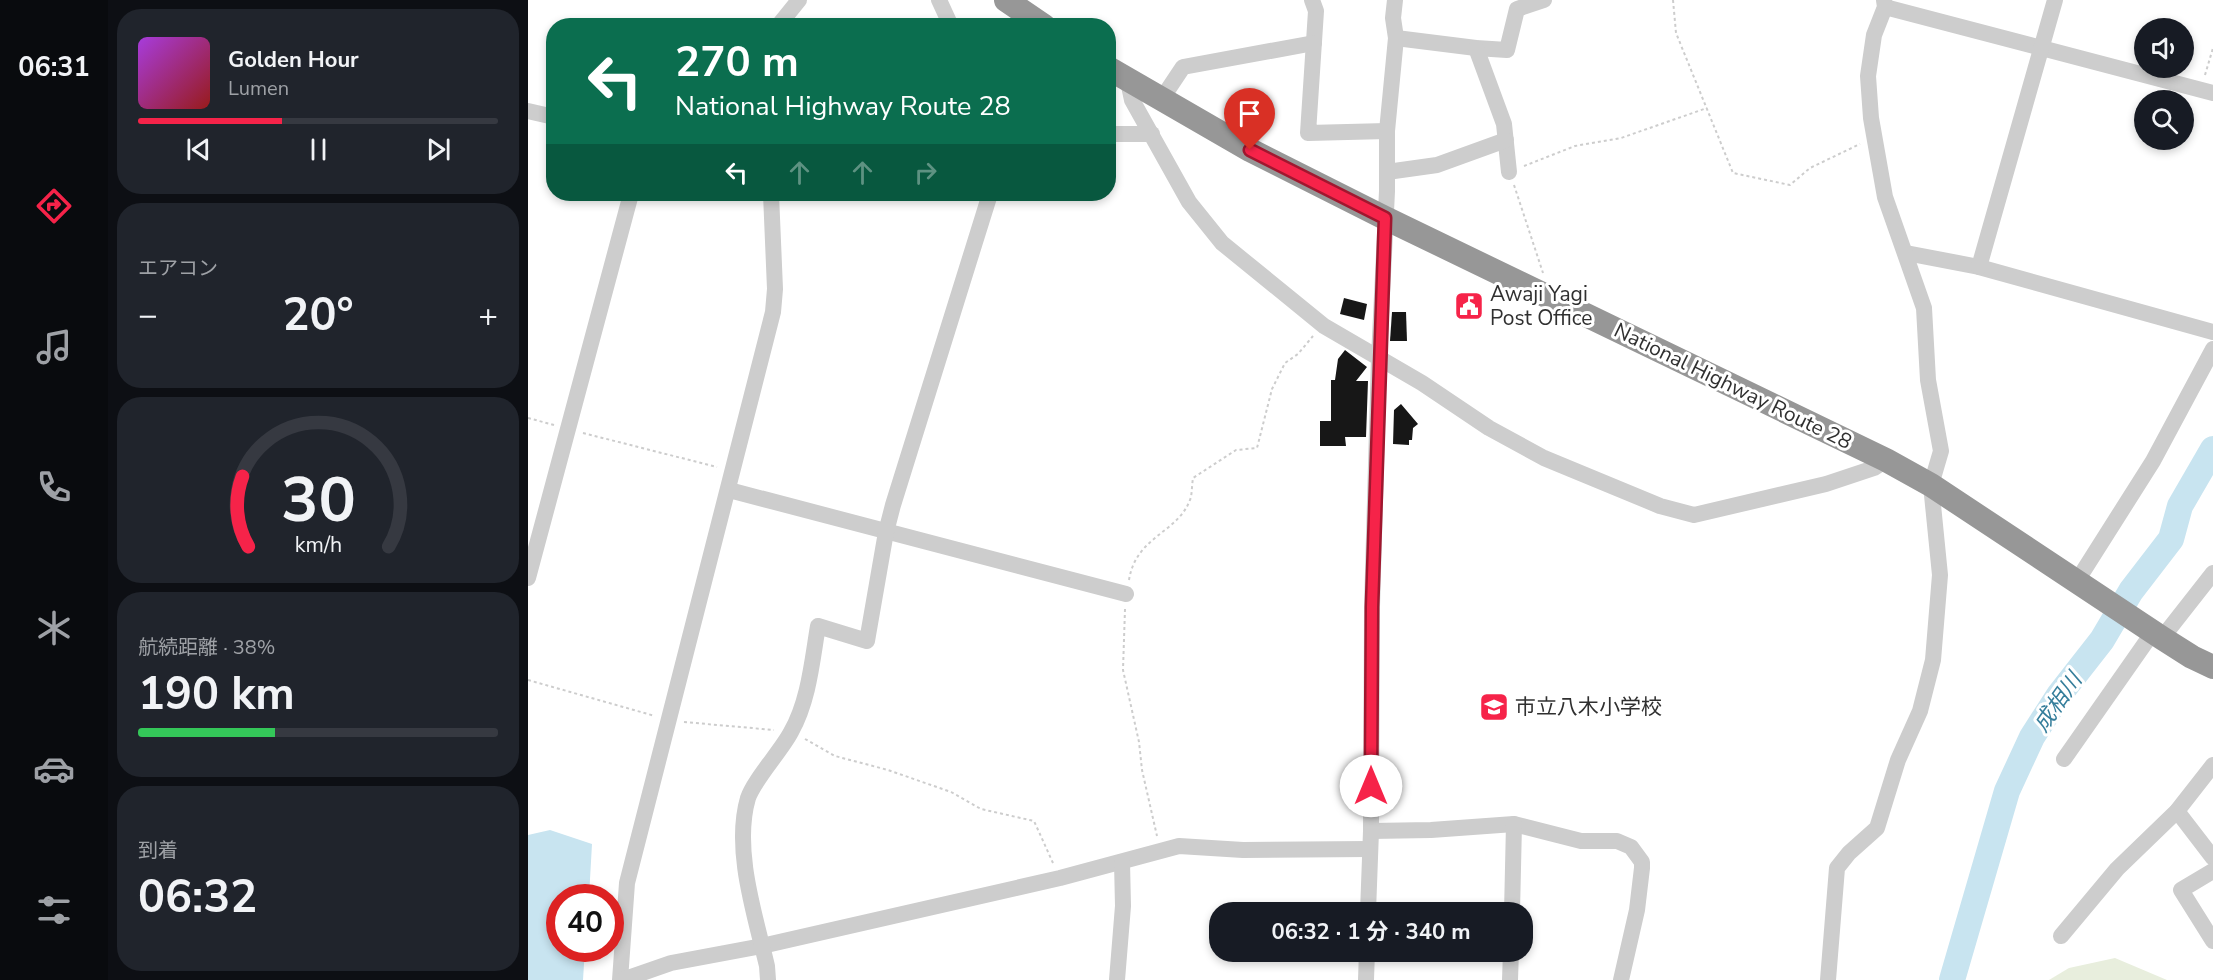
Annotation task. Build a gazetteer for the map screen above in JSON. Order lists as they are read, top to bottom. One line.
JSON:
{"streets":{"highway":["National Highway Route 28"]},"water":["成相川"],"places":{"public building":["Awaji Yagi Post Office"],"school or university":["市立八木小学校"]},"page":{"tabs":"06:31","turn":["270 m","National Highway Route 28"],"song":["Golden Hour","Lumen"],"tile":["エアコン",["航続距離 · 38%","190 km"],["到着","06:32"]],"heat":["−","20°","+"],"limit":"40","trip":"06:32 · 1 分 · 340 m","gauge":["30","km/h"]}}
